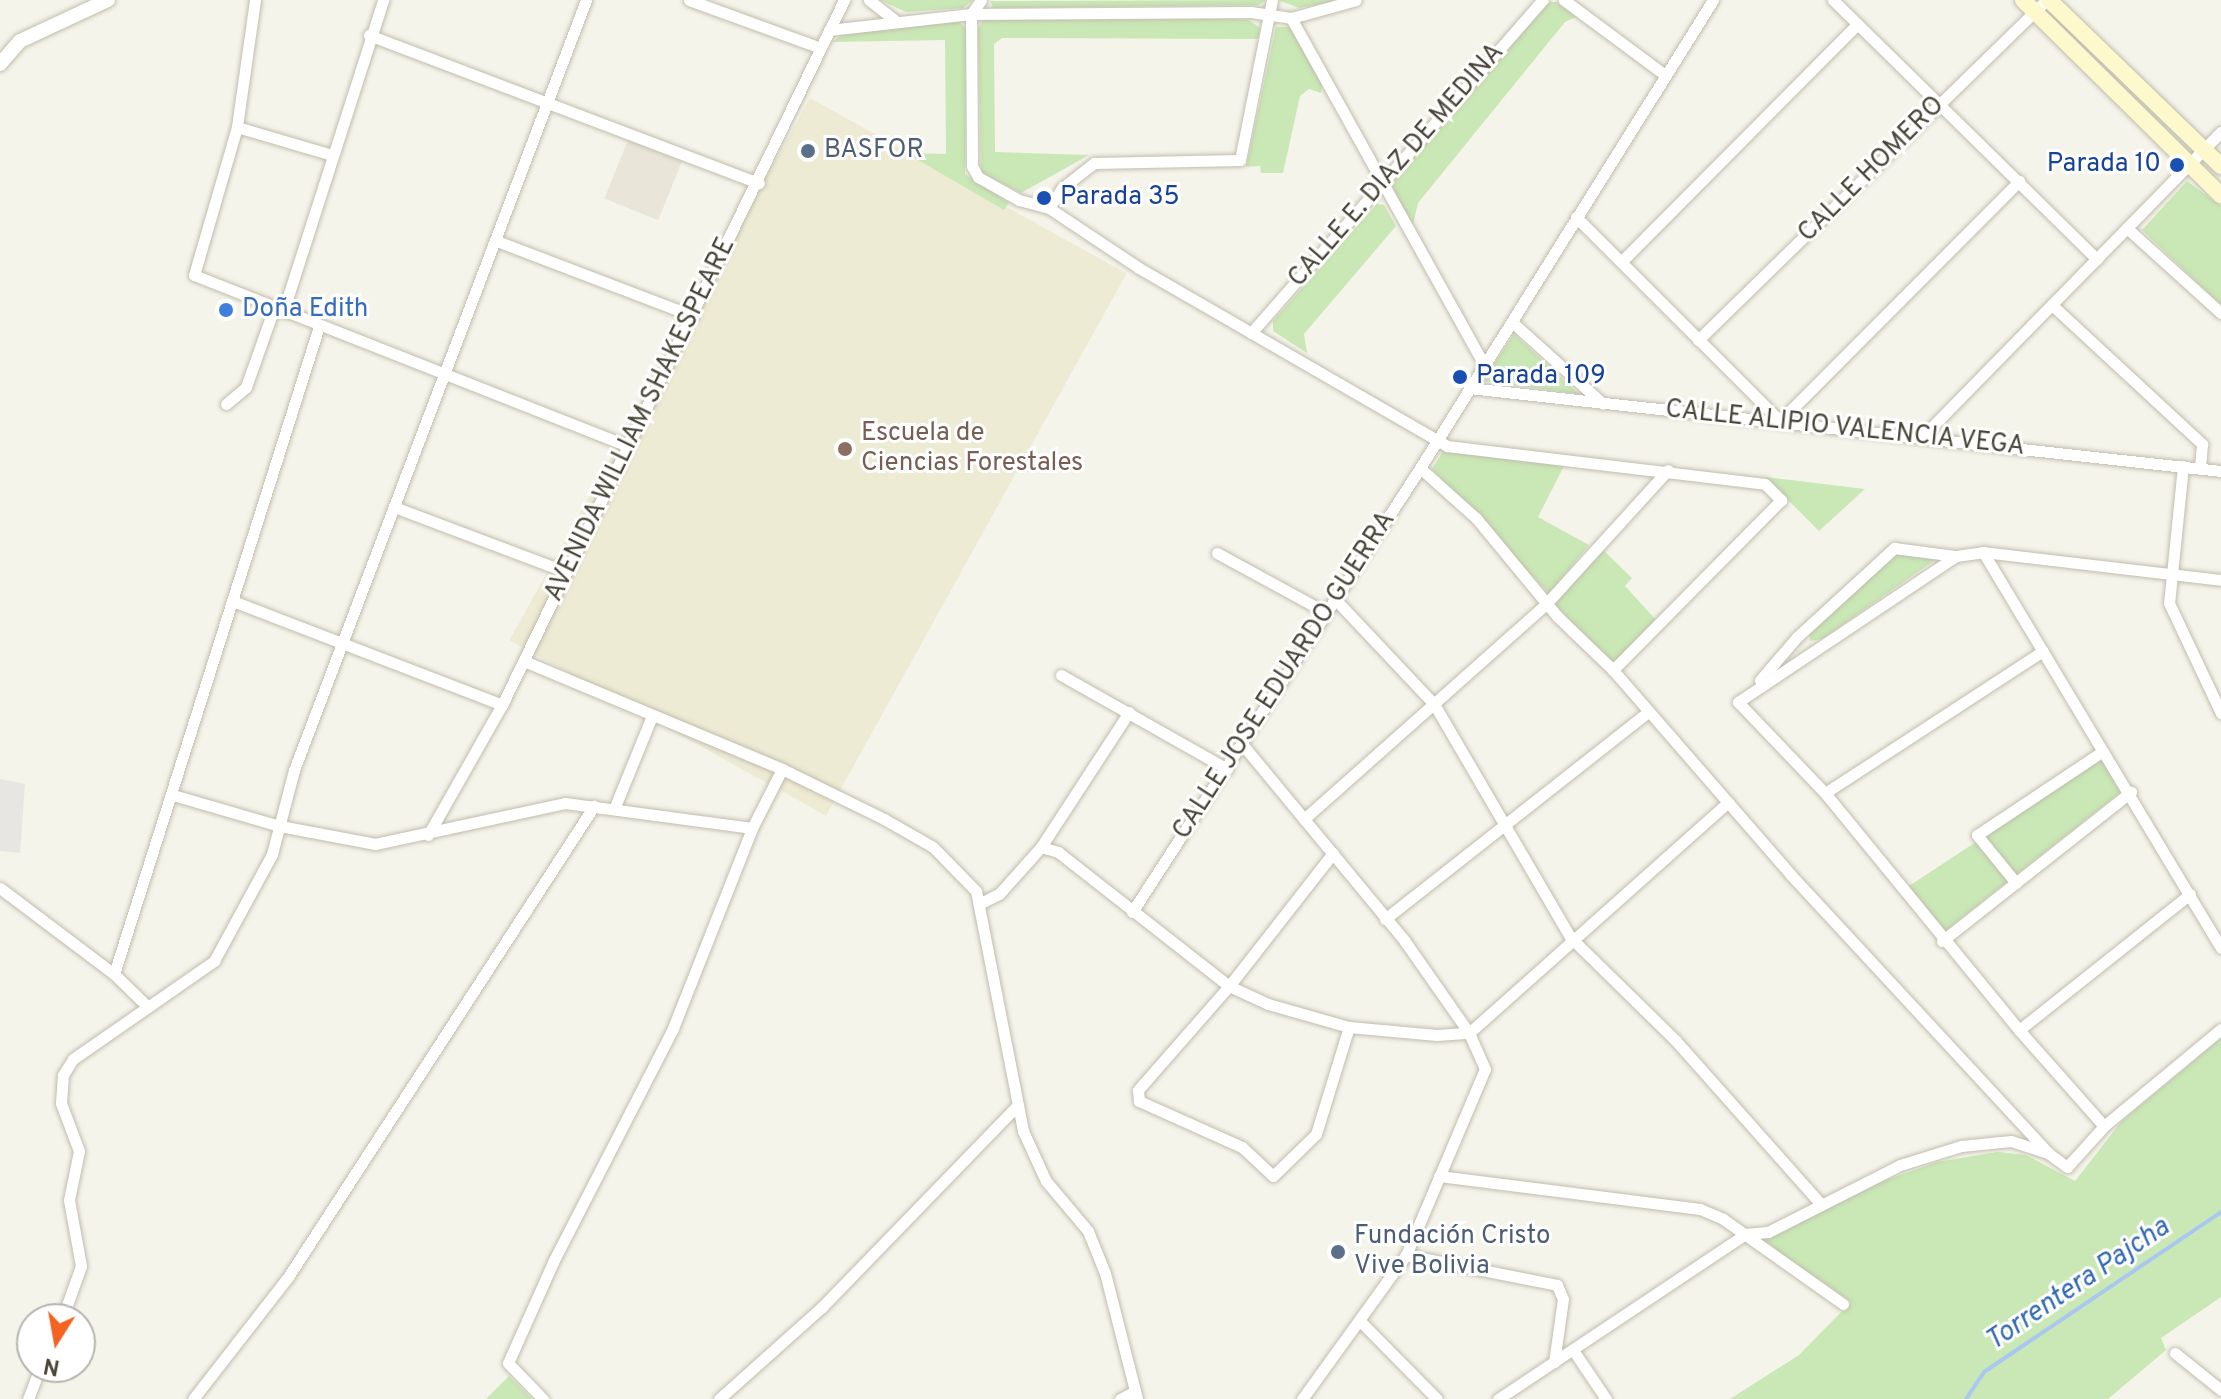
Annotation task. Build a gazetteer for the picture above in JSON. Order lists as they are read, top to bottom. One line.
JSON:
{"streets":{"street":["CALLE E. DIAZ DE MEDINA","CALLE HOMERO","AVENIDA WILLIAM SHAKESPEARE","CALLE ALIPIO VALENCIA VEGA","CALLE JOSE EDUARDO GUERRA"]},"crossings":[["CALLE ALIPIO VALENCIA VEGA","CALLE JOSE EDUARDO GUERRA"]],"water":["Torrentera Pajcha"],"places":["BASFOR","Parada 10","Parada 35","Doña Edith","Parada 109","Escuela de Ciencias Forestales","Fundación Cristo Vive Bolivia"],"north":"bottom"}
